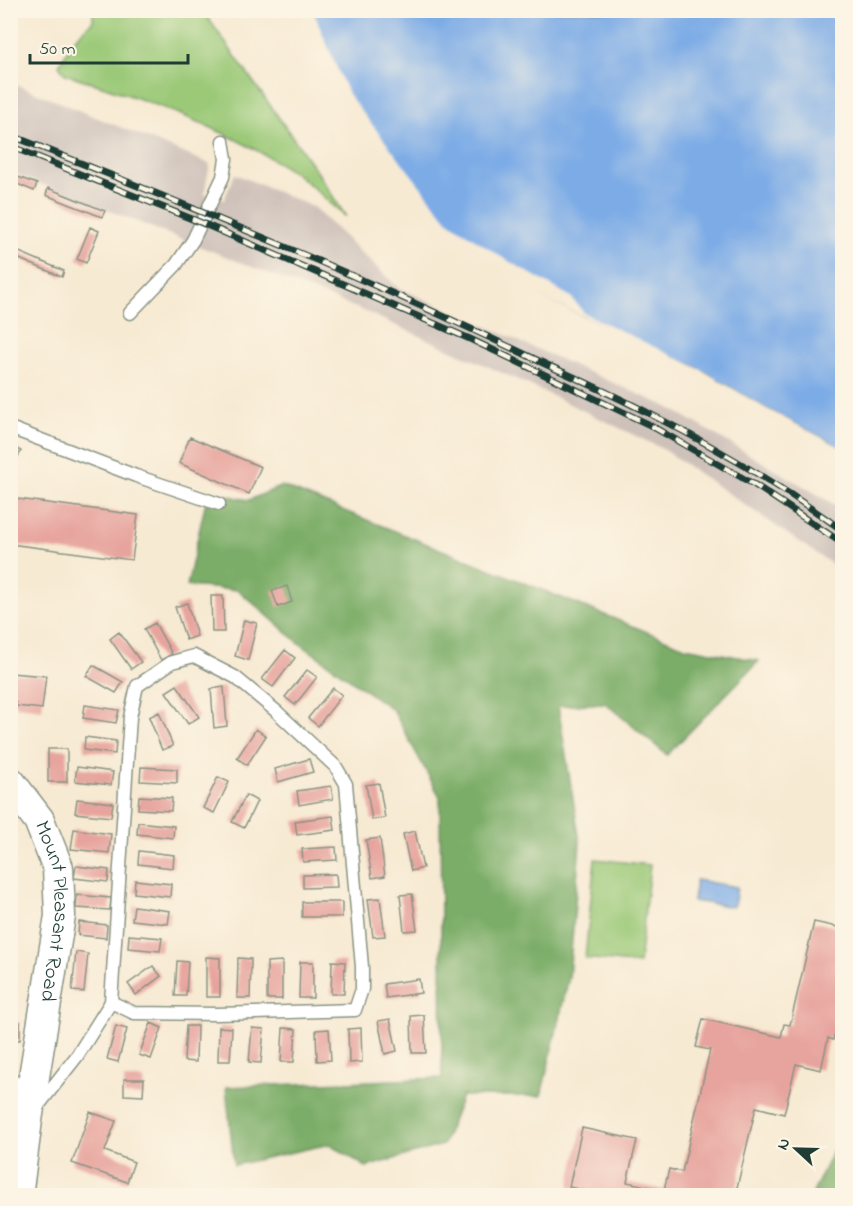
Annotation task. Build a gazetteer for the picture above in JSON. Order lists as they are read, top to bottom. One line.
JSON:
{"streets":{"street":["Mount Pleasant Road"]},"scale_bar":"50 m","north":"left"}
